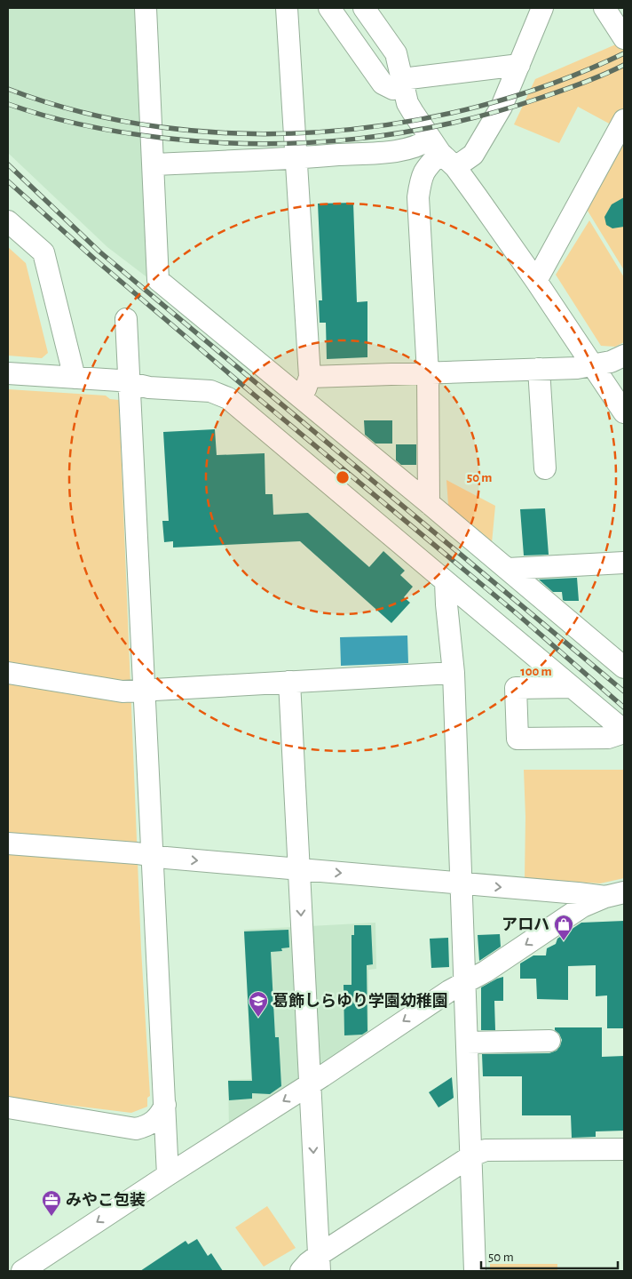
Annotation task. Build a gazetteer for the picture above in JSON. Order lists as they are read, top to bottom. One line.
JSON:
{"places":{"shop":["アロハ"],"school or university":["葛飾しらゆり学園幼稚園"],"office":["みやこ包装"]},"scale_bar":"50 m","rings":["50 m","100 m"]}
